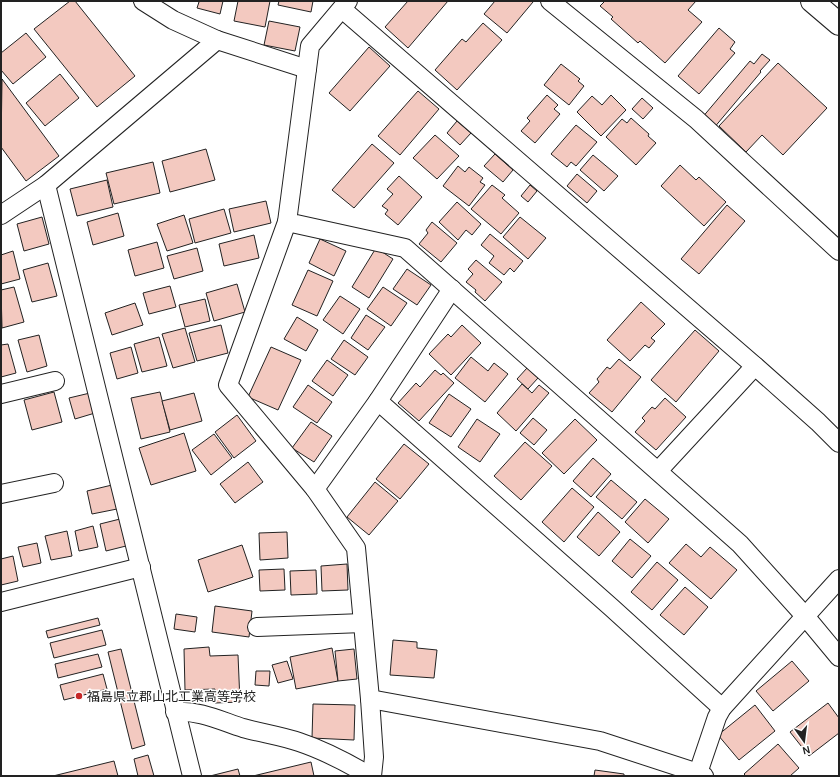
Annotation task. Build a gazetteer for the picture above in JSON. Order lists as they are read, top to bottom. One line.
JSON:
{"places":["福島県立郡山北工業高等学校"],"north":"bottom"}
